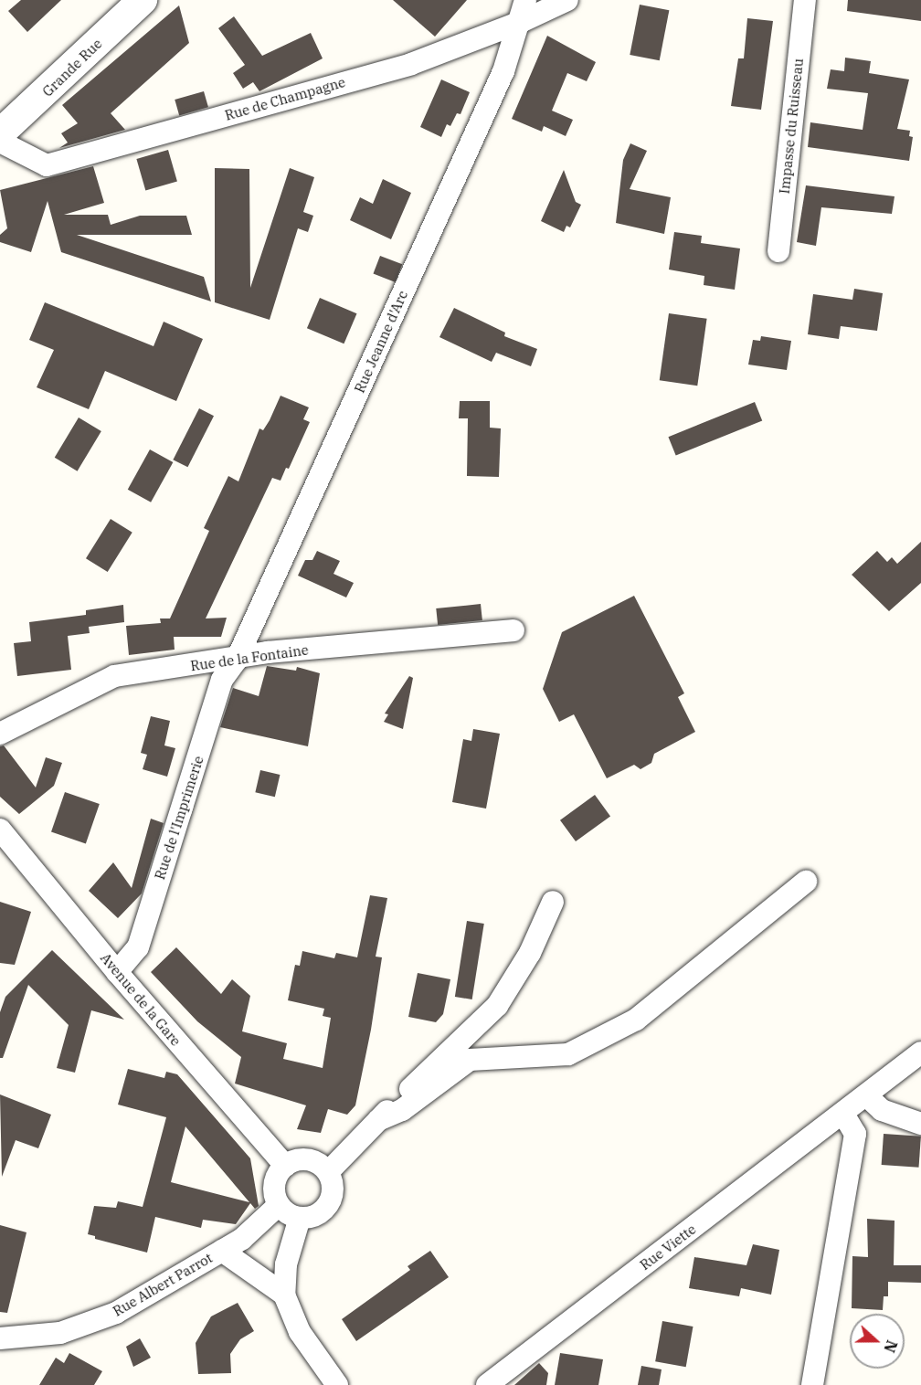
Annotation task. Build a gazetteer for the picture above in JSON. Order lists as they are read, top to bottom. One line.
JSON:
{"streets":{"street":["Grande Rue","Rue de Champagne","Impasse du Ruisseau","Rue Jeanne d'Arc","Rue de la Fontaine","Rue de l'Imprimerie","Avenue de la Gare","Rue Viette","Rue Albert Parrot"]},"crossings":[["Rue de Champagne","Rue Jeanne d'Arc"],["Rue Jeanne d'Arc","Rue de la Fontaine"],["Rue Jeanne d'Arc","Rue de l'Imprimerie"],["Rue de la Fontaine","Rue de l'Imprimerie"],["Rue de l'Imprimerie","Avenue de la Gare"],["Avenue de la Gare","Rue Albert Parrot"]],"north":"right"}
